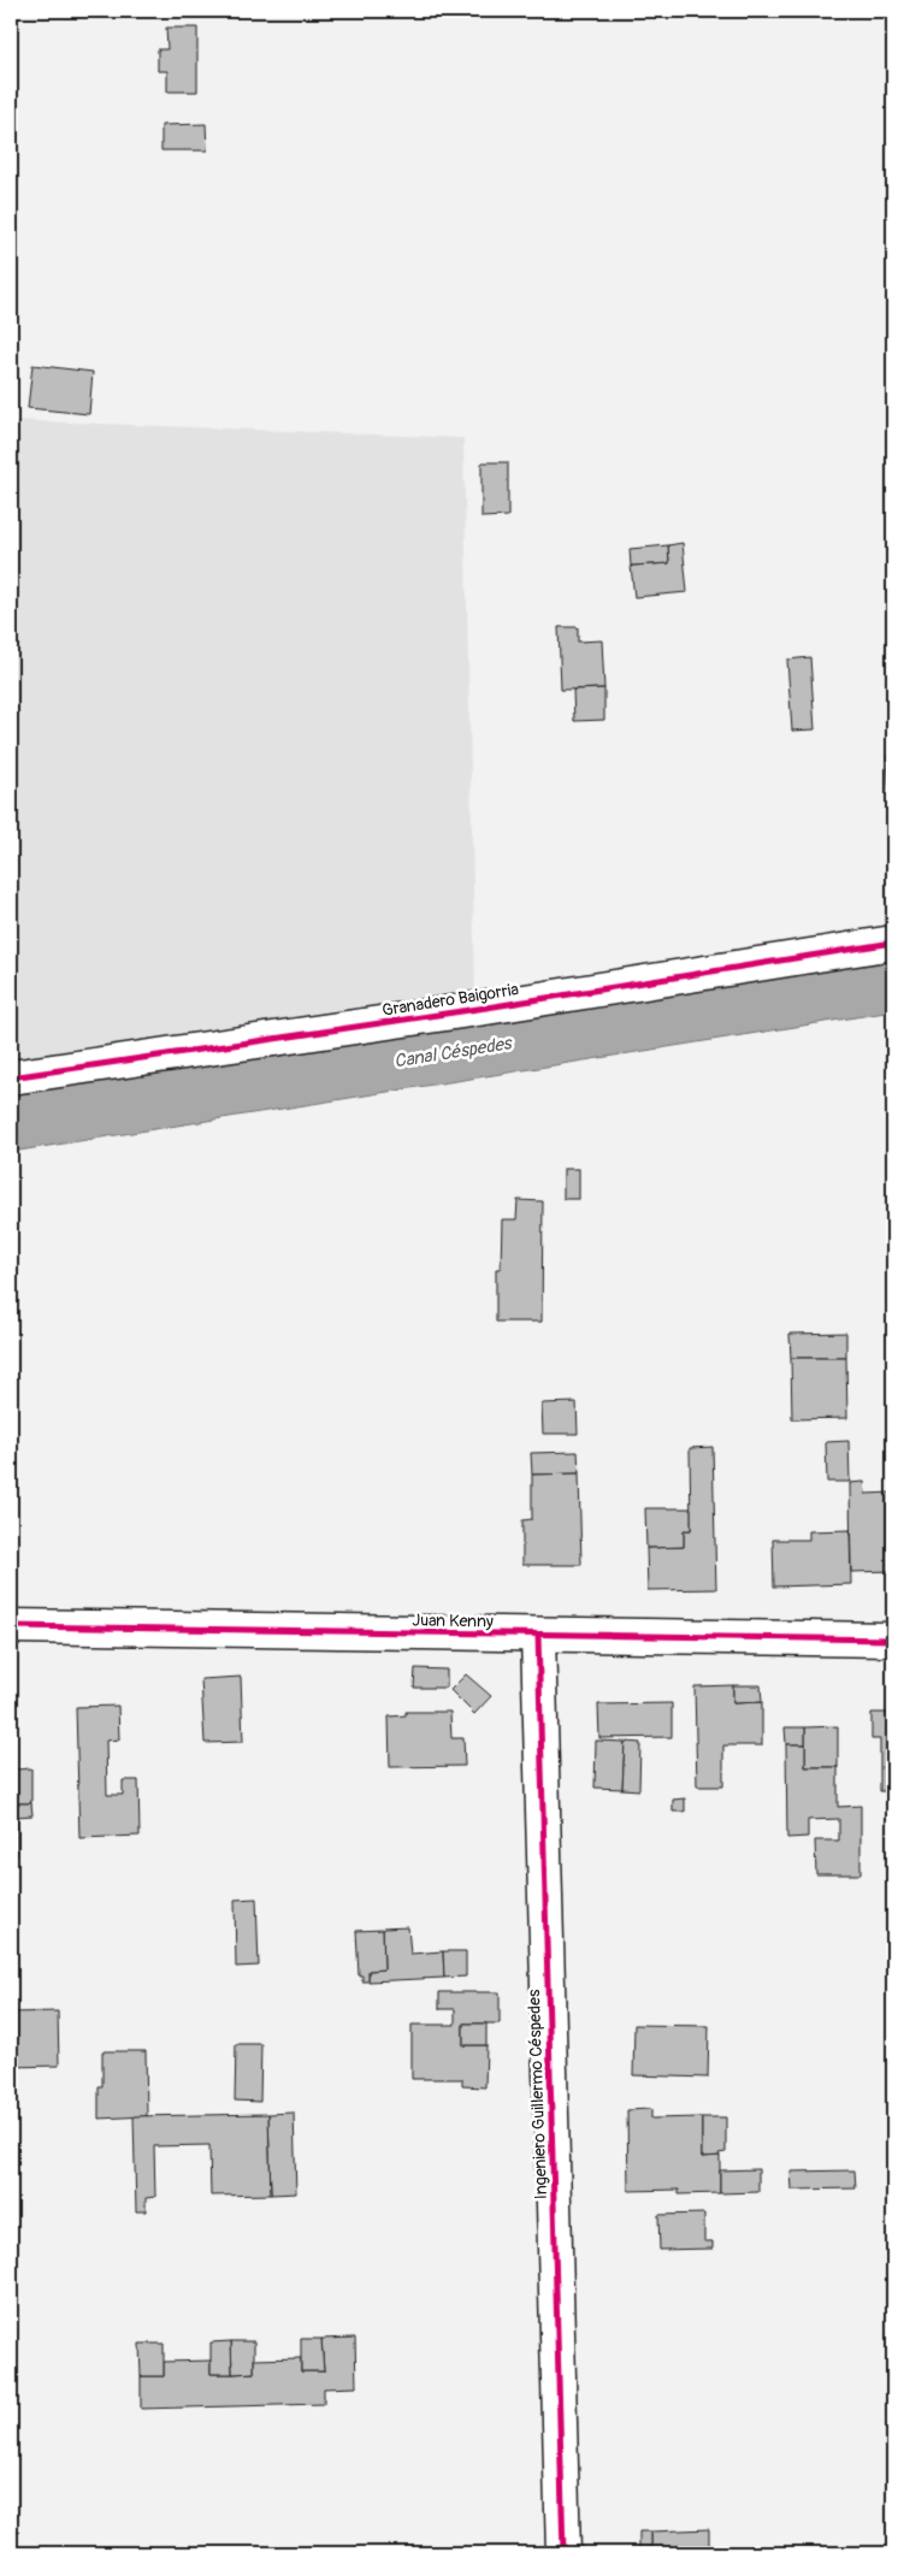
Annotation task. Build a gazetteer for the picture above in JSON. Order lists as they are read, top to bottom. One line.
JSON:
{"streets":{"street":["Granadero Baigorria","Juan Kenny","Ingeniero Guillermo Céspedes"]},"crossings":[["Juan Kenny","Ingeniero Guillermo Céspedes"]],"water":["Canal Céspedes"]}
